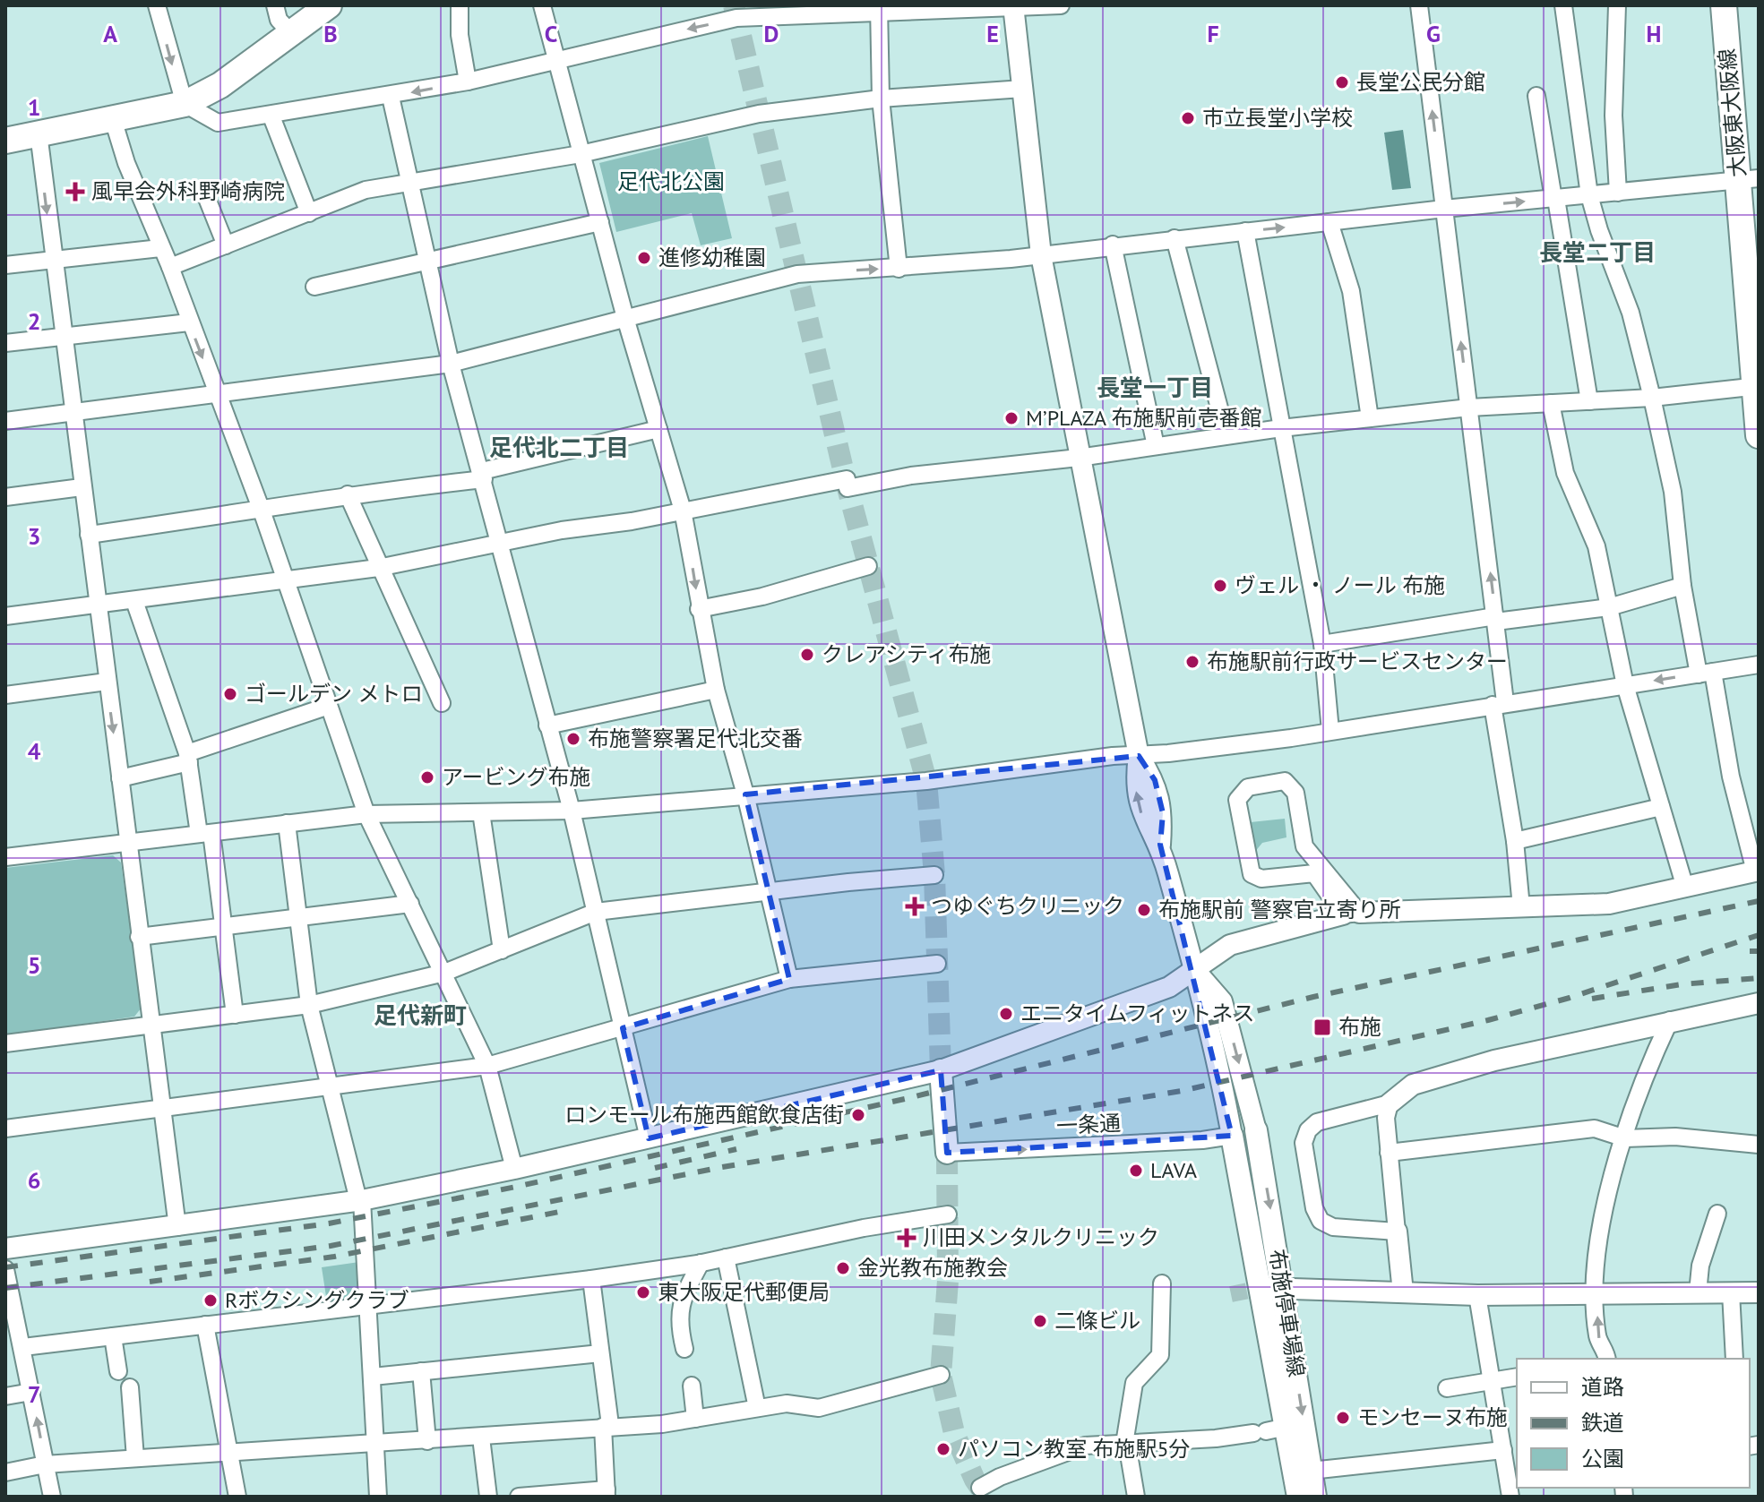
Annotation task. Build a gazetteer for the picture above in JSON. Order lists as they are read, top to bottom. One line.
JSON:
{"streets":{"main road":["大阪東大阪線","布施停車場線"],"street":["一条通"]},"crossings":[["一条通","布施停車場線"]],"districts":["長堂二丁目","長堂一丁目","足代北二丁目","足代新町"],"parks":["足代北公園"],"places":{"other":["長堂公民分館","市立長堂小学校","進修幼稚園","M’PLAZA 布施駅前壱番館","ヴェル ・ ノール 布施","クレアシティ布施","布施駅前行政サービスセンター","ゴールデン メトロ","布施警察署足代北交番","アービング布施","布施駅前 警察官立寄り所","エニタイムフィットネス","ロンモール布施西館飲食店街","LAVA","金光教布施教会","東大阪足代郵便局","Rボクシングクラブ","二條ビル","モンセーヌ布施","パソコン教室 布施駅5分"],"health":["風早会外科野崎病院","つゆぐちクリニック","川田メンタルクリニック"],"transit":["布施"]},"legend":["道路","鉄道","公園"],"grid":{"columns":["A","B","C","D","E","F","G","H"],"rows":["1","2","3","4","5","6","7"]}}
